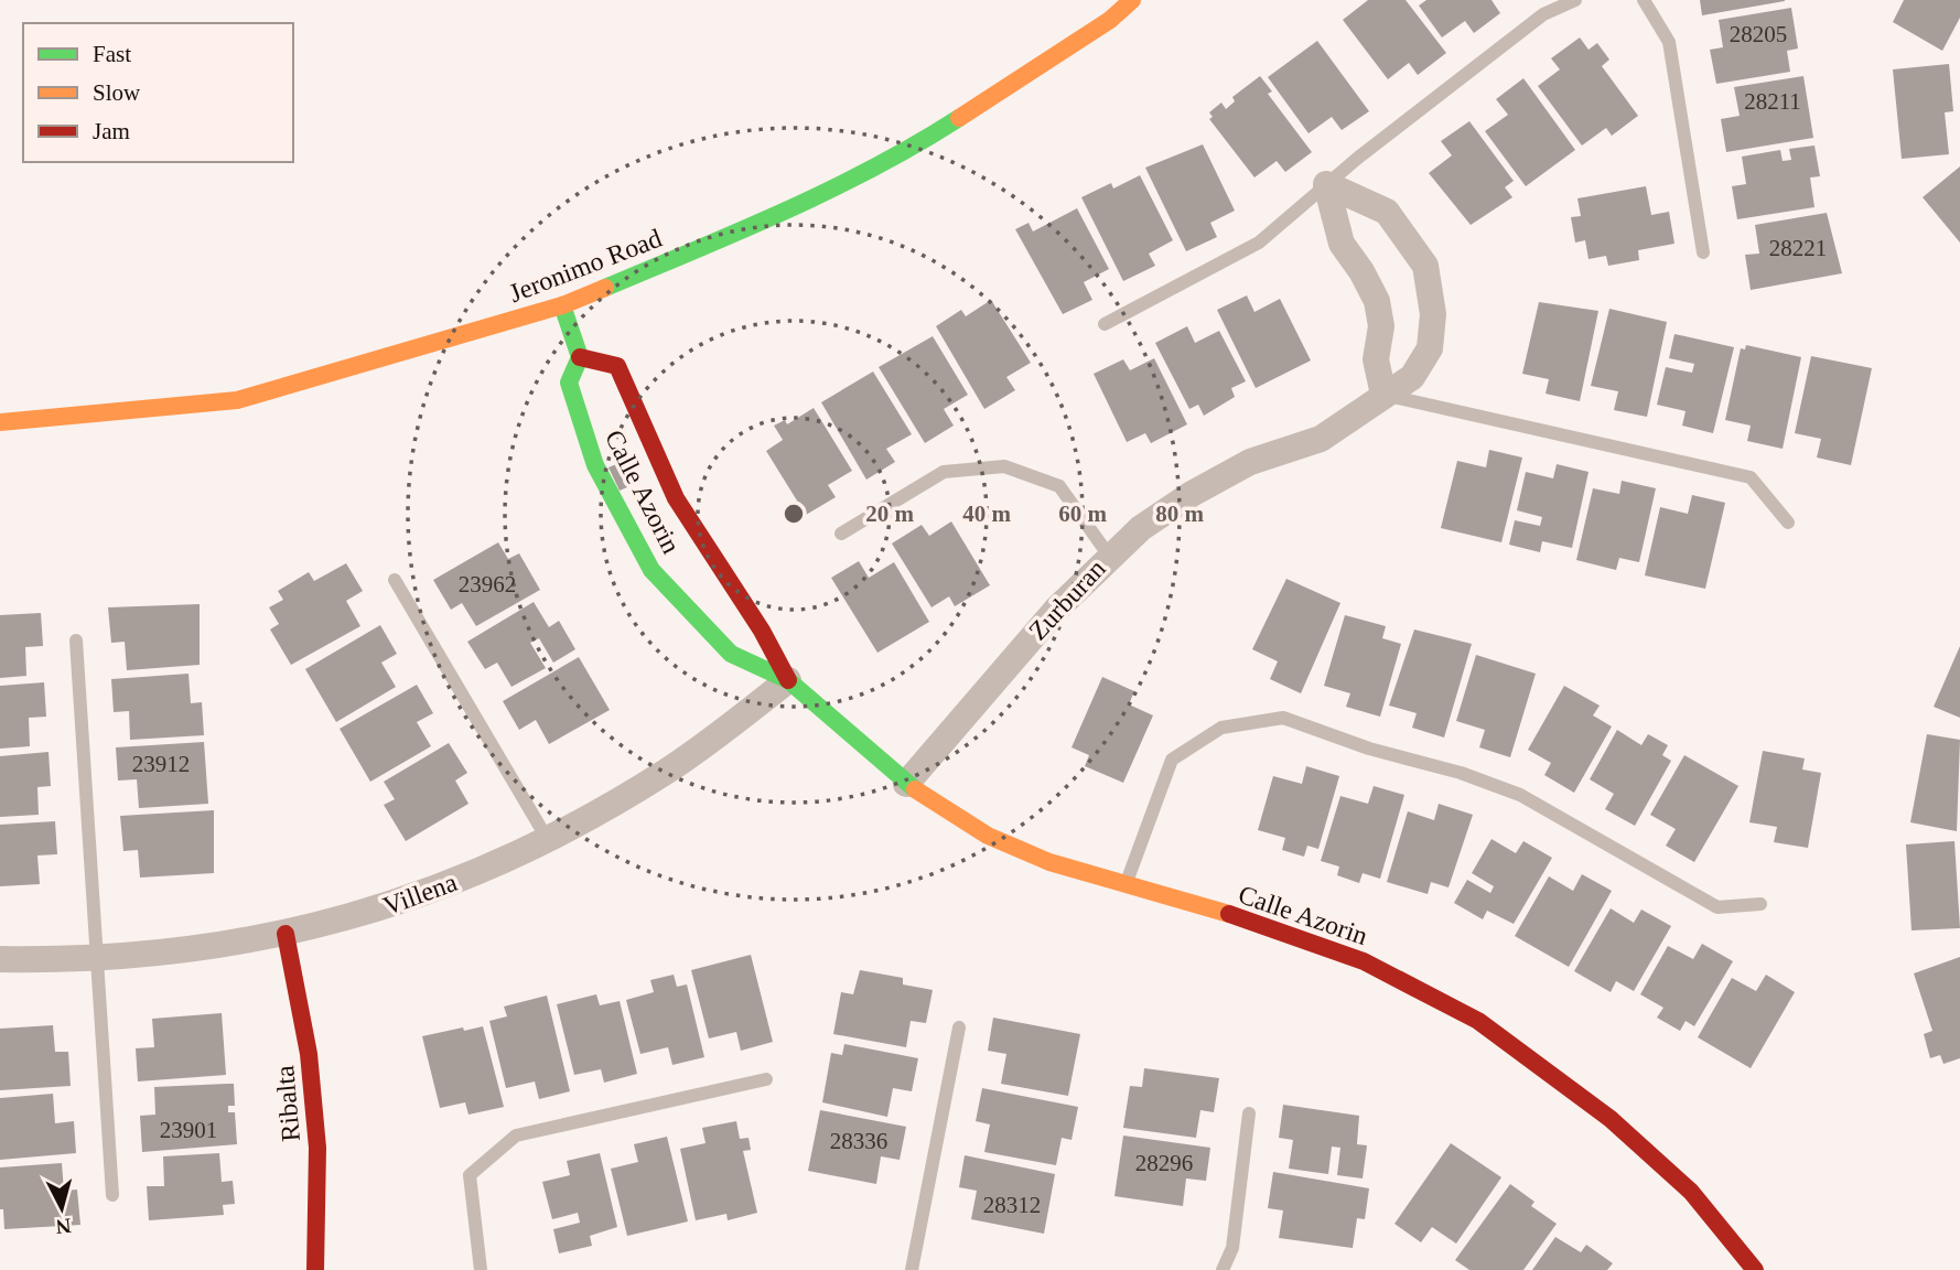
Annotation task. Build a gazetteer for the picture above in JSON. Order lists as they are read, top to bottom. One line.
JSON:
{"streets":{"street":["Jeronimo Road","Calle Azorin","Zurburan","Villena","Ribalta"]},"crossings":[["Calle Azorin","Zurburan"],["Calle Azorin","Villena"],["Villena","Ribalta"]],"house_numbers":["28205","28211","28221","23962","23912","23901","28336","28296","28312"],"legend":["Fast","Slow","Jam"],"north":"bottom","rings":["20 m","40 m","60 m","80 m"]}
